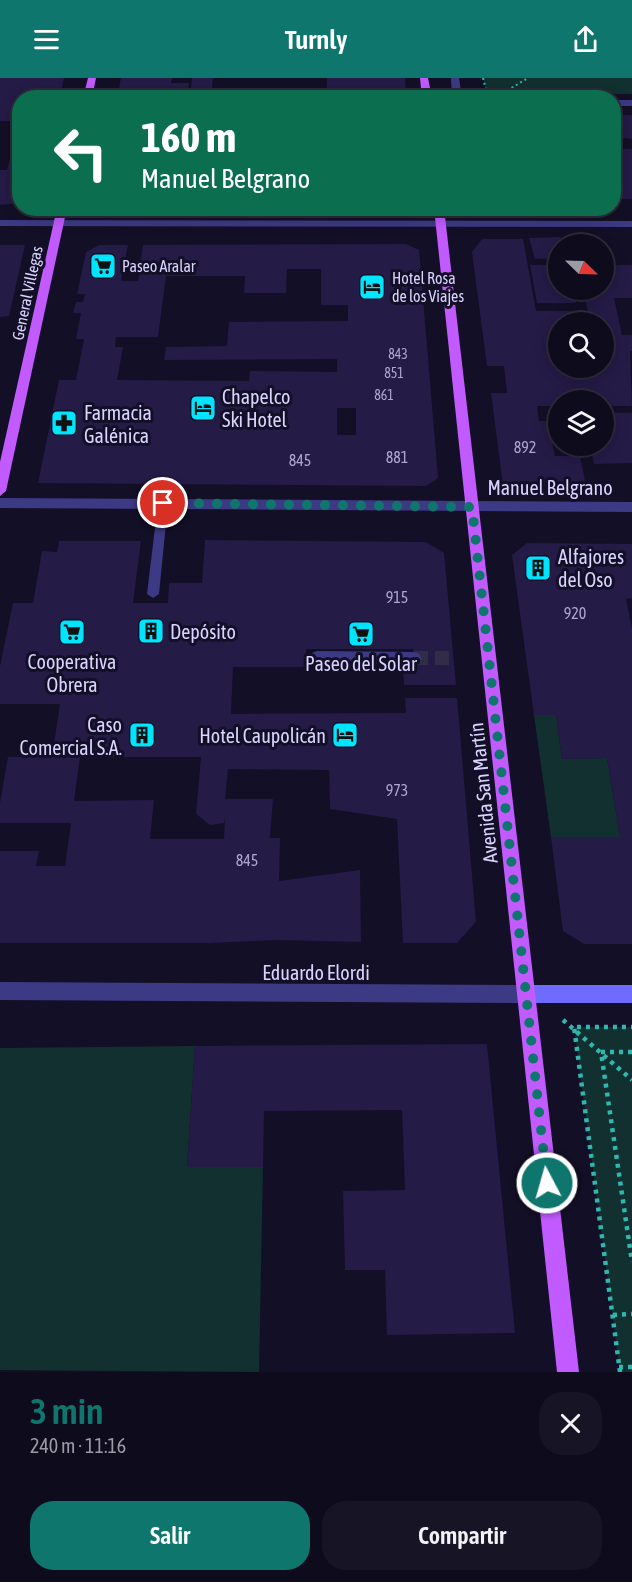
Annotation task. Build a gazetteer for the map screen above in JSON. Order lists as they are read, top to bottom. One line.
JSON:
{"streets":{"main road":["General Villegas","Avenida San Martín","Eduardo Elordi"],"street":["Manuel Belgrano"]},"crossings":[["Manuel Belgrano","Avenida San Martín"],["Avenida San Martín","Eduardo Elordi"]],"places":{"supermarket":["Paseo Aralar","Cooperativa Obrera","Paseo del Solar"],"hotel":["Hotel Rosa de los Viajes","Chapelco Ski Hotel","Hotel Caupolicán"],"pharmacy":["Farmacia Galénica"],"building":["Alfajores del Oso","Depósito","Caso Comercial S.A."]},"house_numbers":["843","851","861","892","881","845","915","920","973","845"],"north":"bottom right","page":{"header":"Turnly","turn":["160 m","Manuel Belgrano"],"heading":["3 min","240 m · 11:16"],"buttons":["Salir","Compartir"]}}
